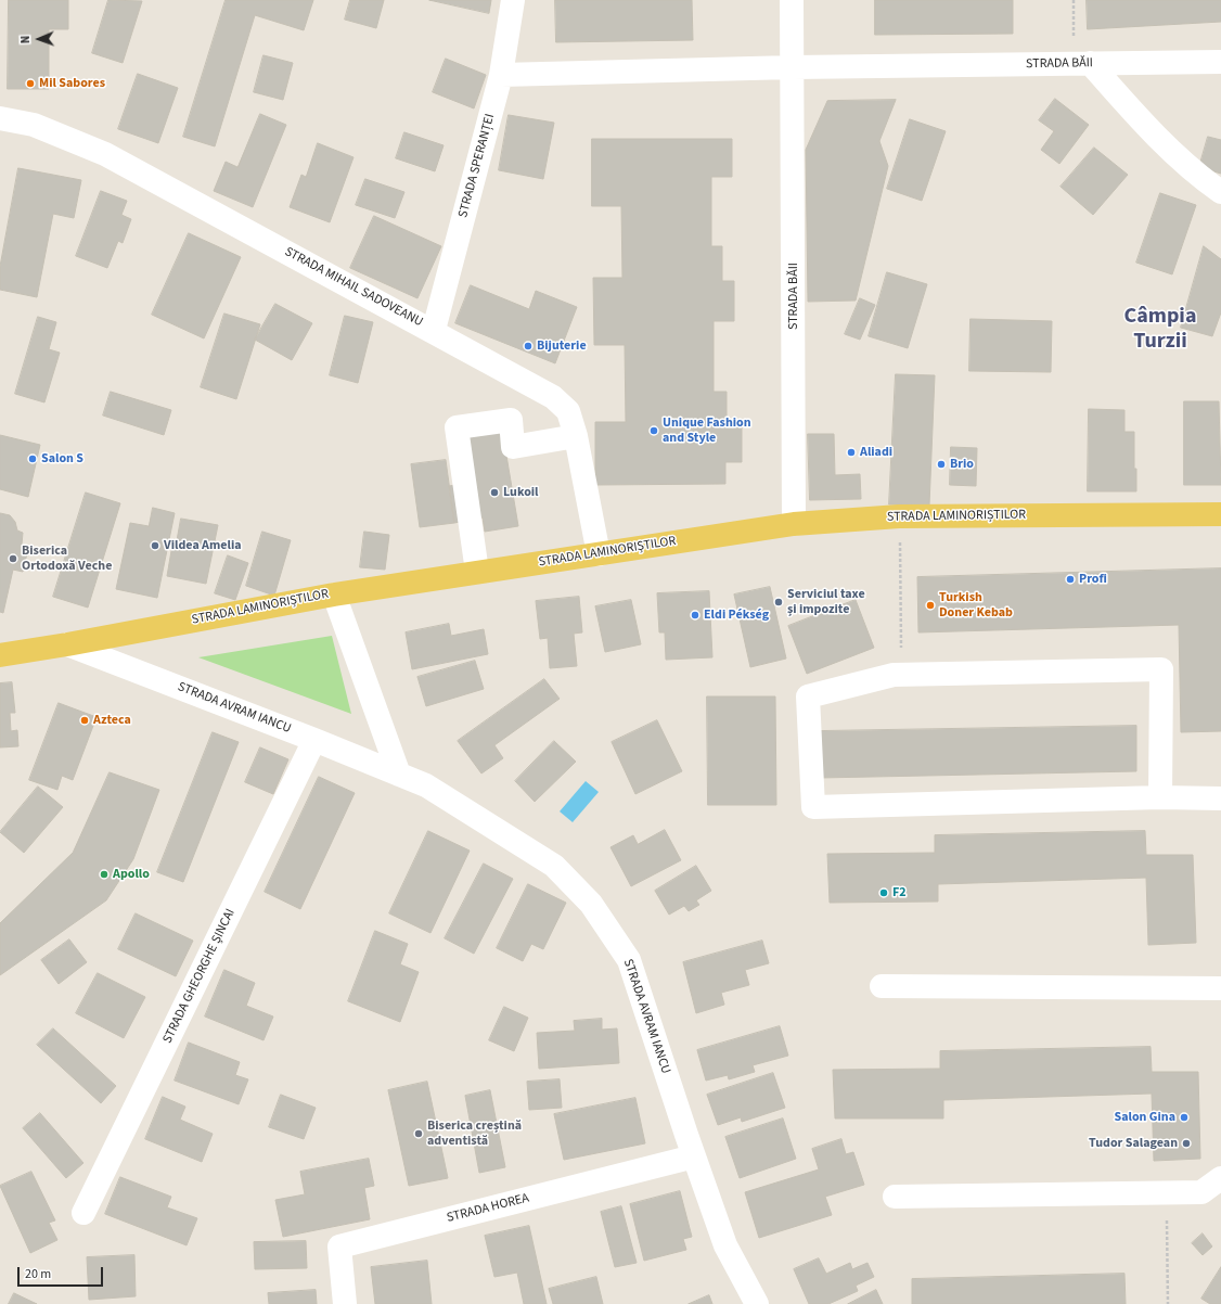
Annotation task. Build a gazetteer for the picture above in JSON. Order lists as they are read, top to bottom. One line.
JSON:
{"streets":{"main road":["STRADA LAMINORIȘTILOR"],"street":["STRADA BĂII","STRADA SPERANȚEI","STRADA MIHAIL SADOVEANU","STRADA AVRAM IANCU","STRADA GHEORGHE ȘINCAI","STRADA HOREA"]},"crossings":[["STRADA BĂII","STRADA SPERANȚEI"],["STRADA BĂII","STRADA LAMINORIȘTILOR"],["STRADA SPERANȚEI","STRADA MIHAIL SADOVEANU"],["STRADA MIHAIL SADOVEANU","STRADA LAMINORIȘTILOR"],["STRADA LAMINORIȘTILOR","STRADA AVRAM IANCU"],["STRADA AVRAM IANCU","STRADA GHEORGHE ȘINCAI"],["STRADA AVRAM IANCU","STRADA HOREA"]],"districts":["Câmpia Turzii"],"places":["Mil Sabores","Bijuterie","Unique Fashion and Style","Aliadi","Salon S","Brio","Lukoil","Vildea Amelia","Biserica Ortodoxă Veche","Profi","Serviciul taxe și impozite","Turkish Doner Kebab","Eldi Pékség","Azteca","Apollo","F2","Salon Gina","Biserica creștină adventistă","Tudor Salagean"],"scale_bar":"20 m","north":"left"}
